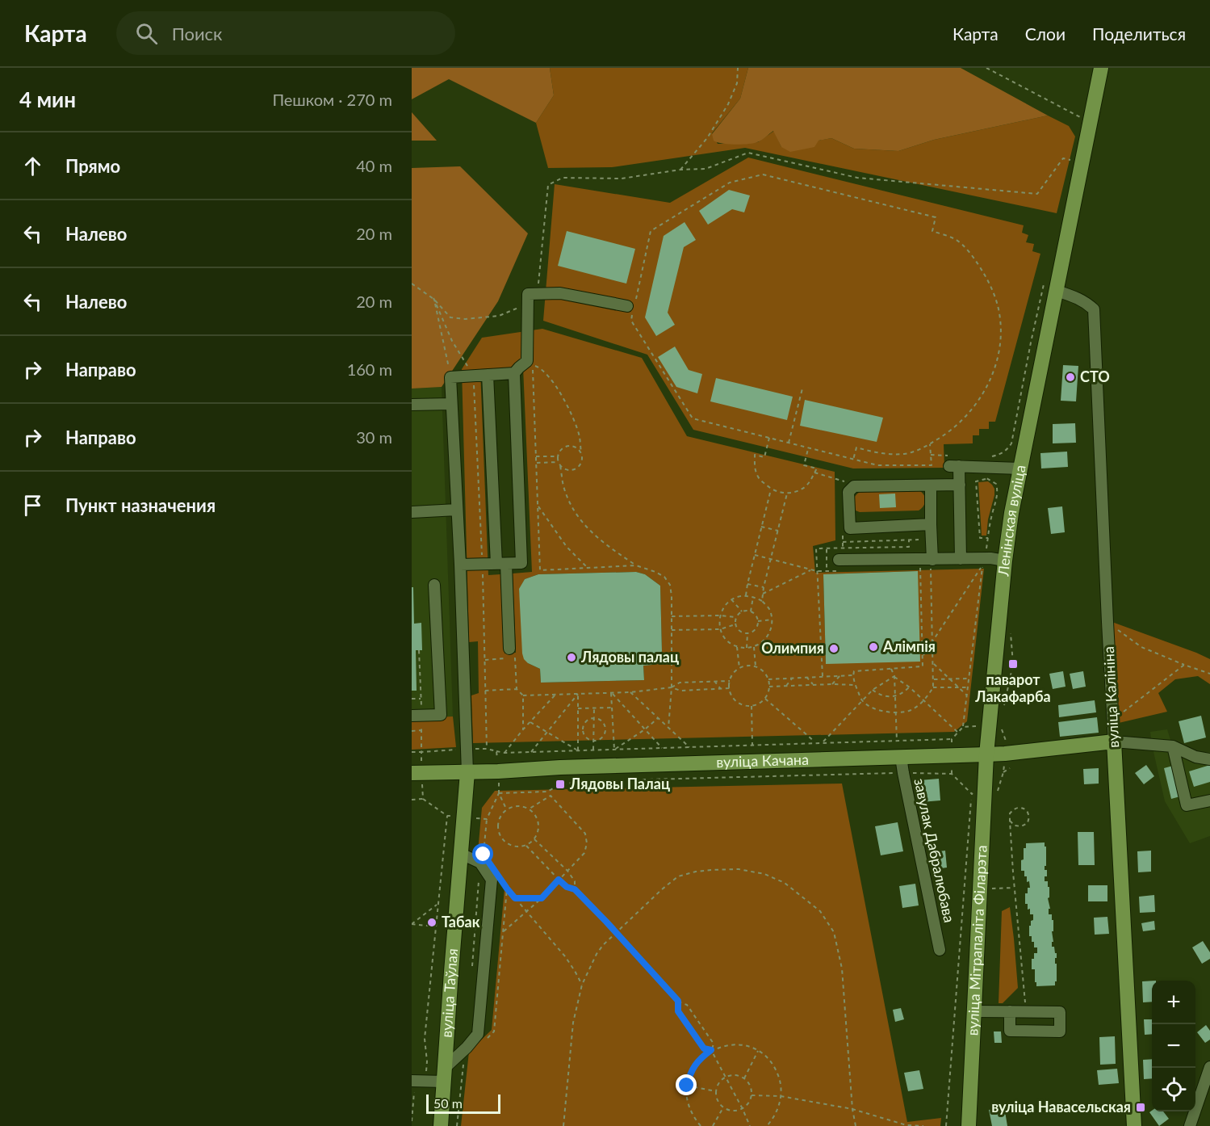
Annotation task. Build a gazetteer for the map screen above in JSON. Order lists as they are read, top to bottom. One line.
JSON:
{"streets":{"main road":["Ленінская вуліца","вуліца Калініна","вуліца Качана","вуліца Мітрапаліта Філарэта","вуліца Таўлая"],"street":["завулак Дабралюбава"]},"crossings":[["Ленінская вуліца","вуліца Калініна"],["Ленінская вуліца","вуліца Качана"],["Ленінская вуліца","вуліца Мітрапаліта Філарэта"],["вуліца Калініна","вуліца Качана"],["вуліца Качана","завулак Дабралюбава"],["вуліца Качана","вуліца Мітрапаліта Філарэта"],["вуліца Качана","вуліца Таўлая"]],"places":{"other":["СТО","Алімпія","Олимпия","Лядовы палац","Табак"],"transit":["паварот Лакафарба","Лядовы Палац","вуліца Навасельская"]},"scale_bar":"50 m","page":{"header":"Карта","search":"Поиск","nav":["Карта","Слои","Поделиться"],"heading":["4 мин","Пешком · 270 m"],"list":[["Прямо","40 m"],["Налево","20 m"],["Налево","20 m"],["Направо","160 m"],["Направо","30 m"],"Пункт назначения"],"map_buttons":["+","−"],"scale":"50 m"}}
